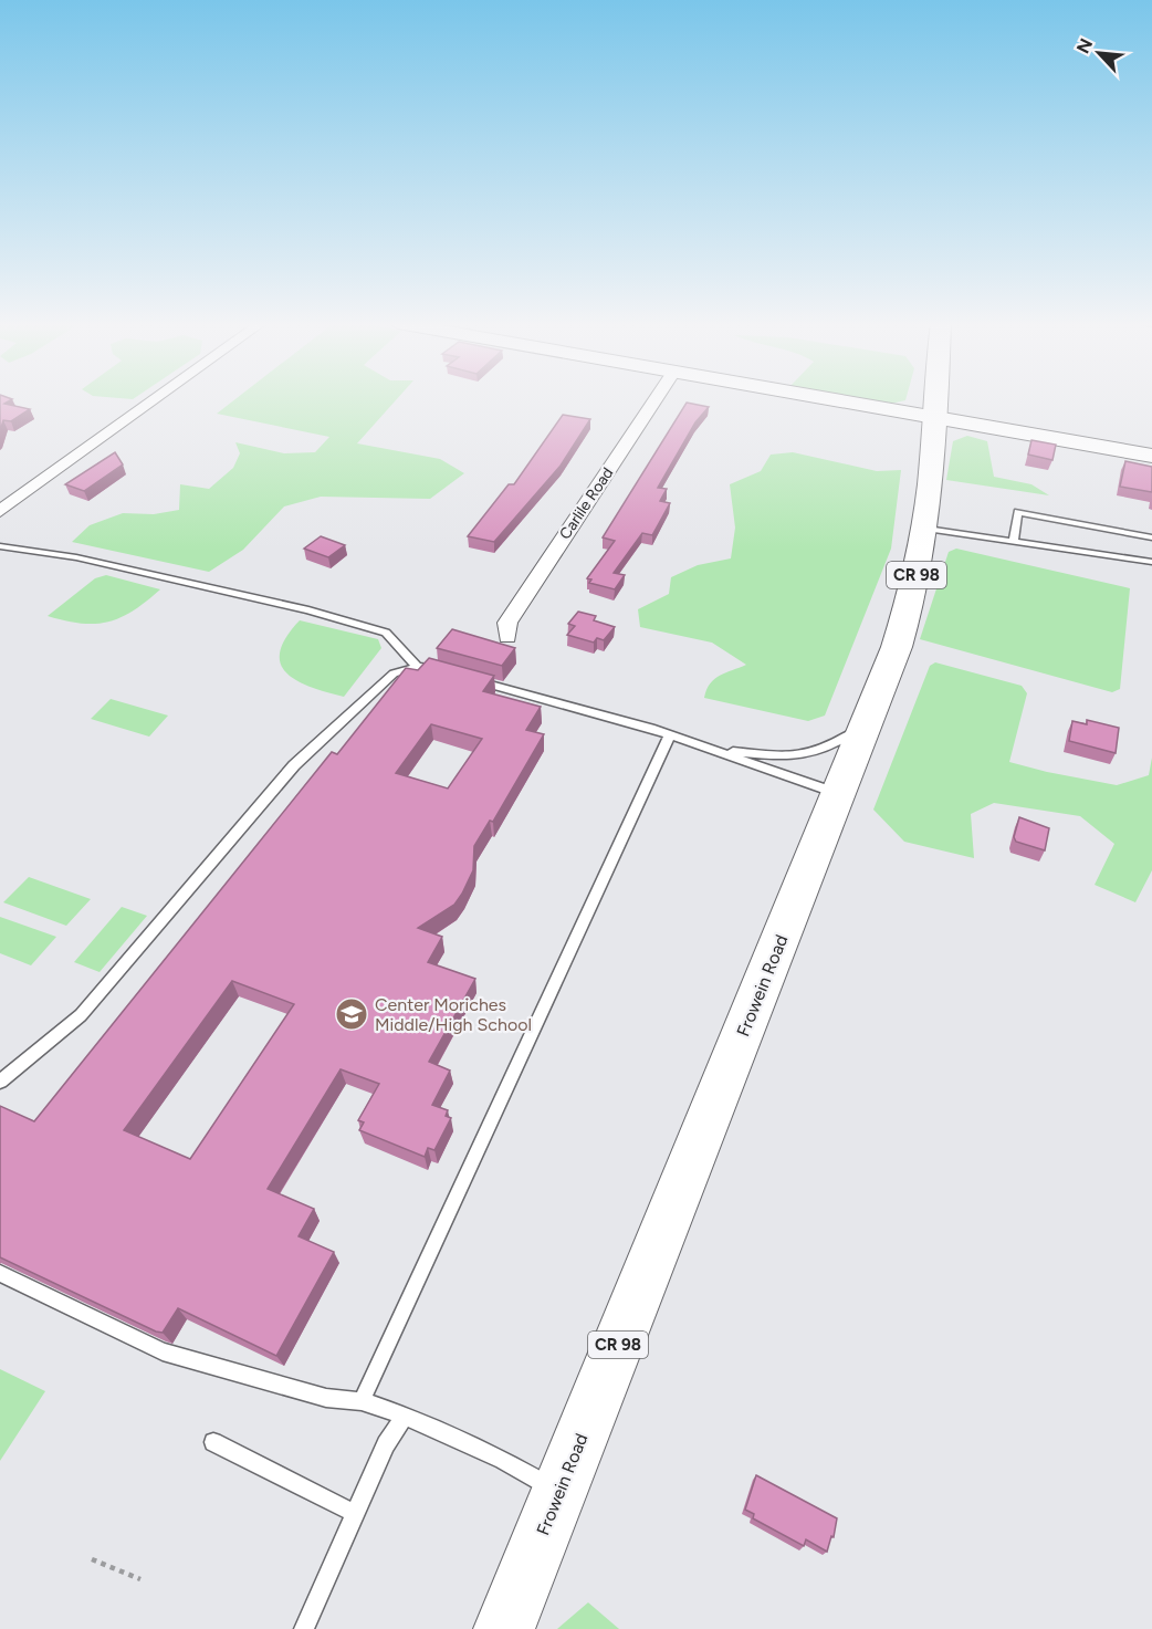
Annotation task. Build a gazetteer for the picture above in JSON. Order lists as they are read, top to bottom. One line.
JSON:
{"streets":{"main road":["CR 98","Frowein Road"],"street":["Carlile Road"]},"places":{"school or university":["Center Moriches Middle/High School"]},"north":"top left"}
